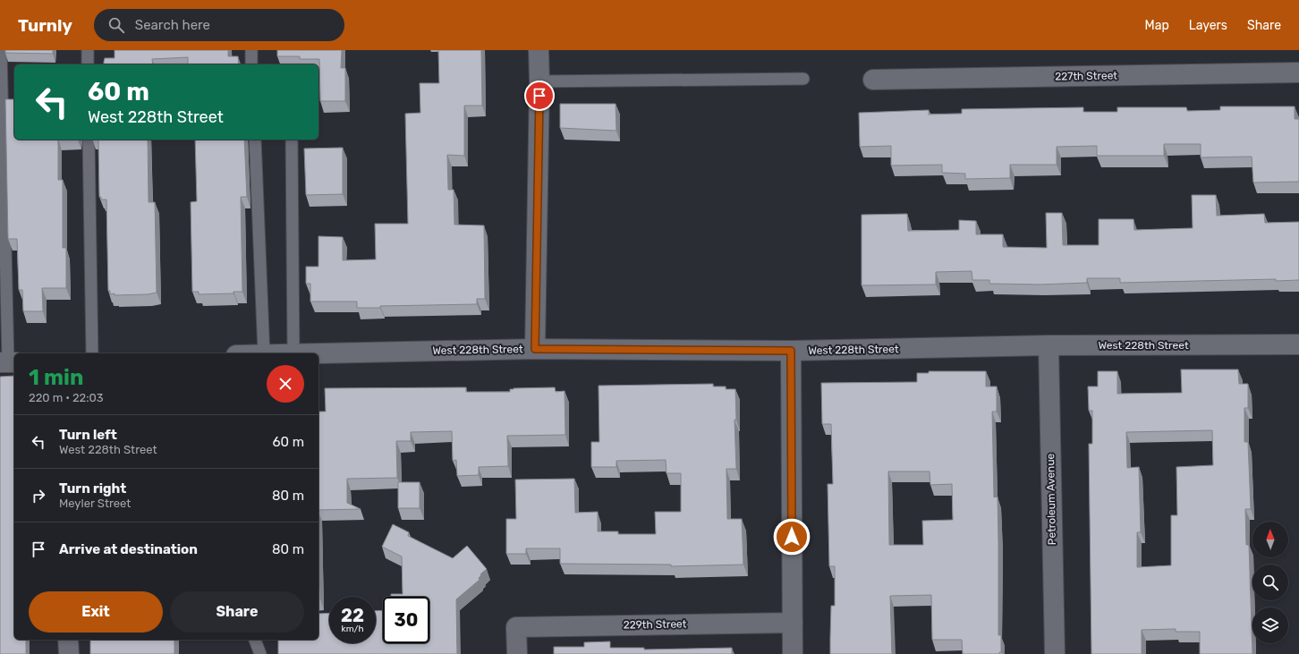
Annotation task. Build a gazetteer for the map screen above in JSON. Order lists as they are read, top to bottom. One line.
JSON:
{"streets":{"street":["227th Street","West 228th Street","Petroleum Avenue","229th Street"]},"crossings":[["West 228th Street","Petroleum Avenue"]],"north":"top","page":{"header":"Turnly","search":"Search here","nav":["Map","Layers","Share"],"turn":["60 m","West 228th Street"],"heading":["1 min","220 m · 22:03"],"list":[{"name":"Turn left","note":"West 228th Street","value":"60 m"},{"name":"Turn right","note":"Meyler Street","value":"80 m"},{"name":"Arrive at destination","value":"80 m"}],"buttons":["Exit","Share"],"speed":"22 km/h","limit":"30"}}
